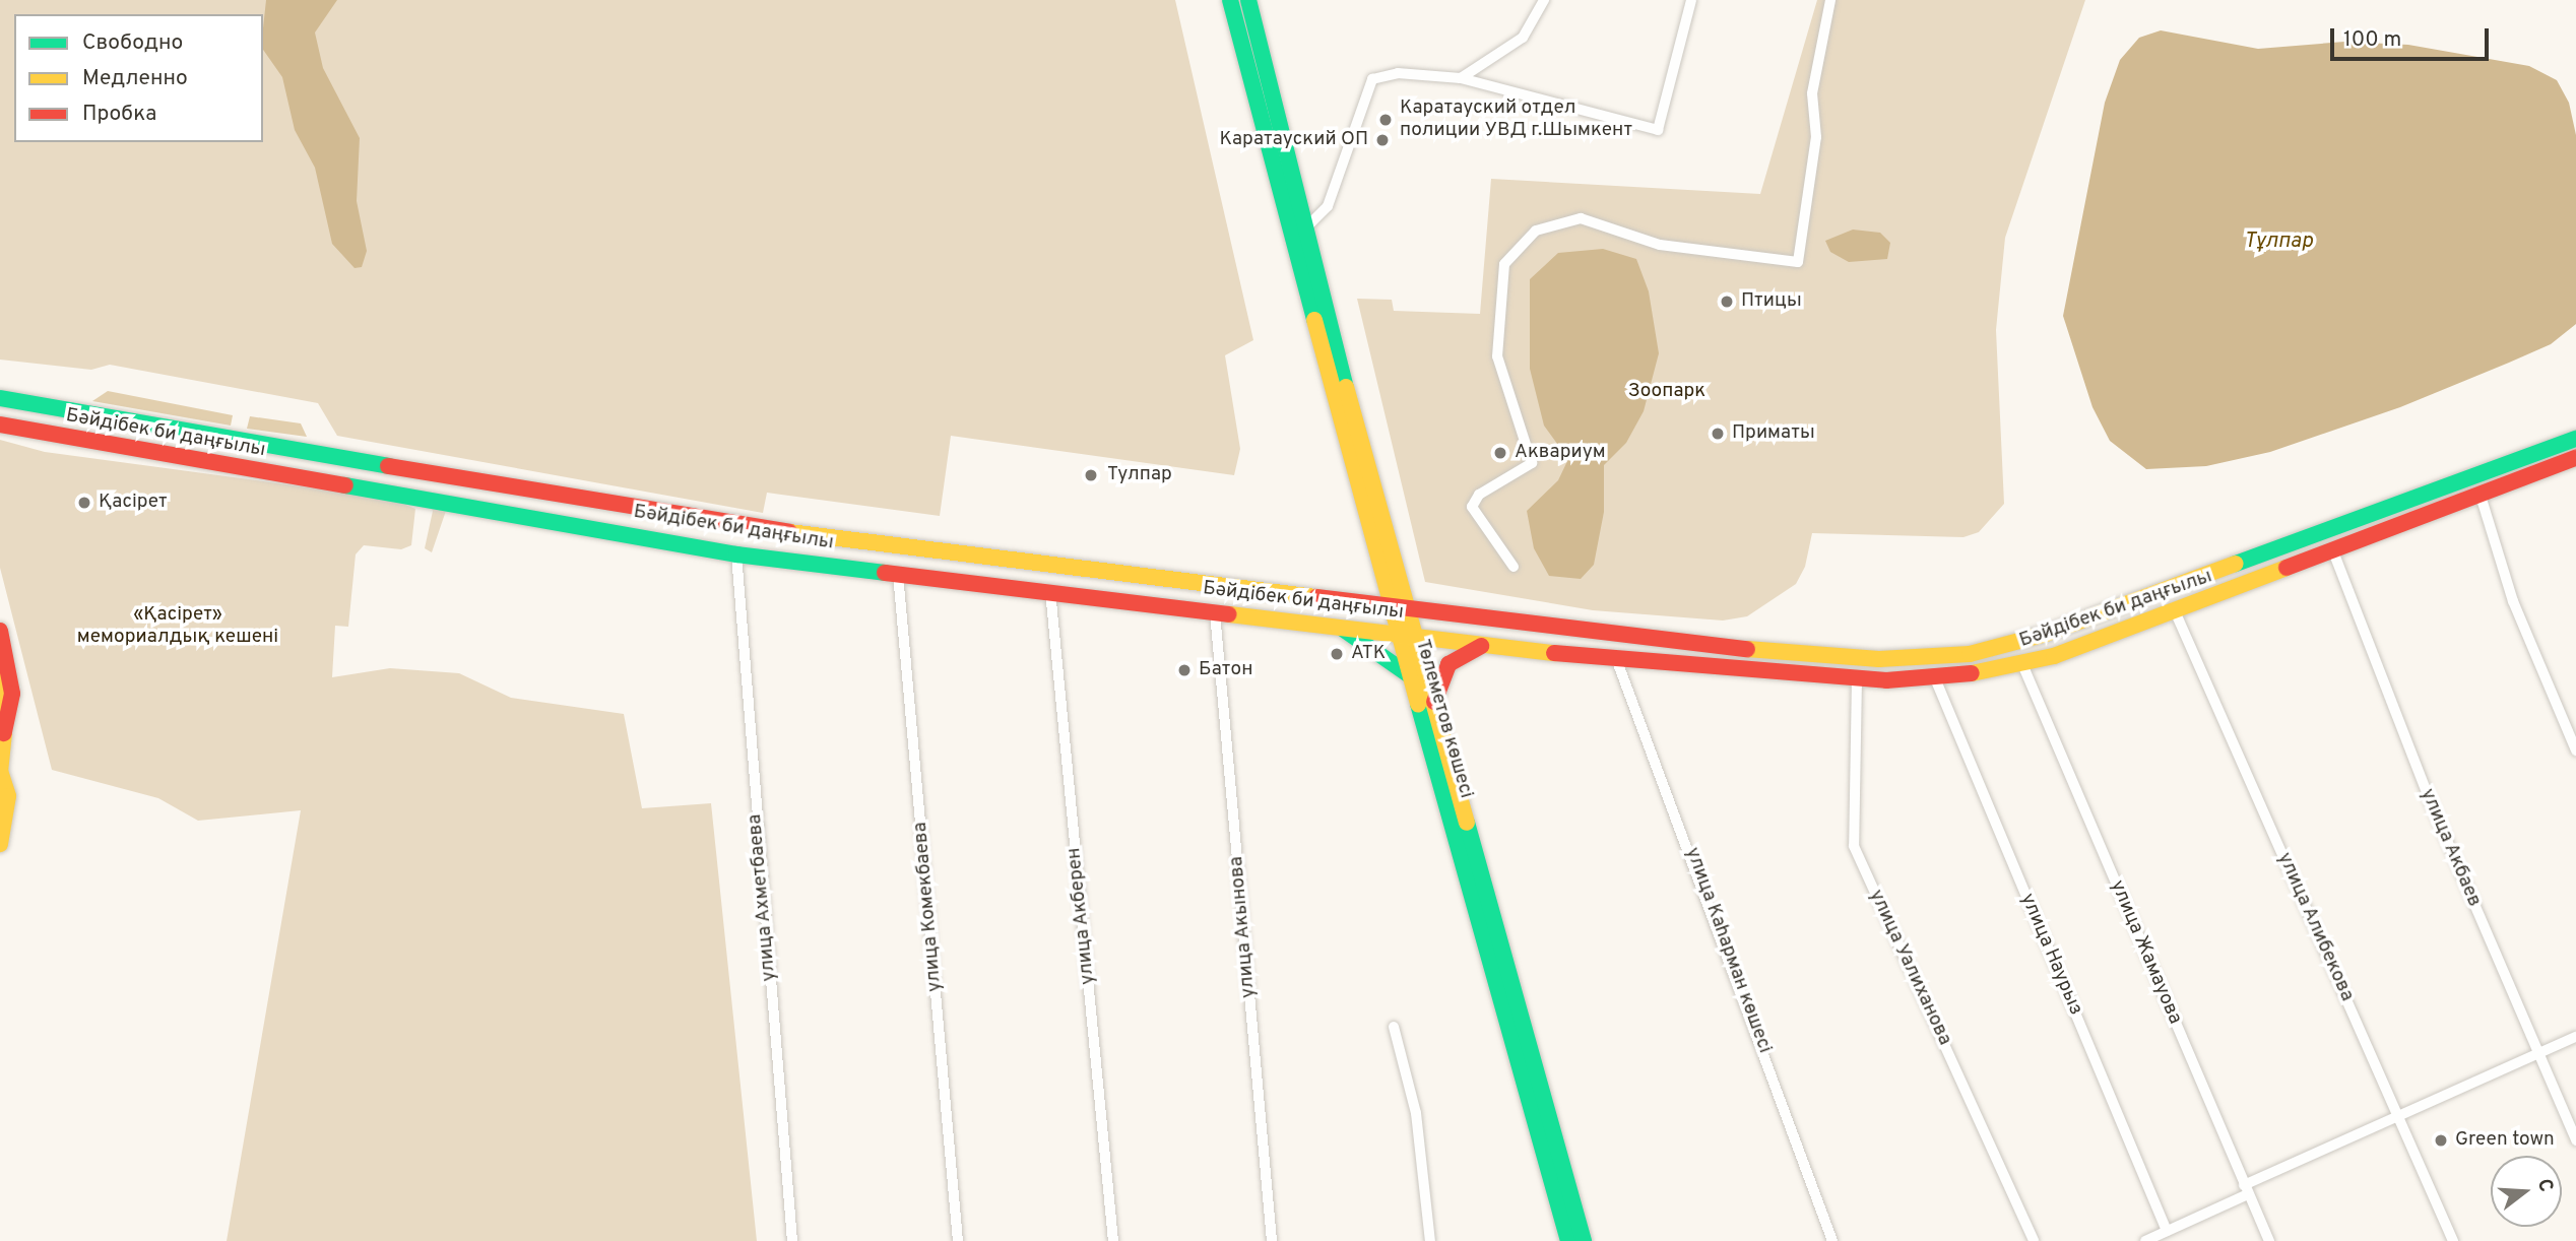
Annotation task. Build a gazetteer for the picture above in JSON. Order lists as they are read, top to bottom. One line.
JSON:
{"streets":{"main road":["Бәйдібек би даңғылы","Төлеметов көшесі"],"street":["улица Акбаев","улица Ахметбаева","улица Комекбаева","улица Акберен","улица Акынова","улица Алибекова","улица Каһарман көшесі","улица Жамауова","улица Наурыз","улица Уалиханова"]},"crossings":[["Бәйдібек би даңғылы","Төлеметов көшесі"],["Бәйдібек би даңғылы","улица Акбаев"],["Бәйдібек би даңғылы","улица Ахметбаева"],["Бәйдібек би даңғылы","улица Комекбаева"],["Бәйдібек би даңғылы","улица Акберен"],["Бәйдібек би даңғылы","улица Акынова"],["Бәйдібек би даңғылы","улица Алибекова"],["Бәйдібек би даңғылы","улица Каһарман көшесі"],["Бәйдібек би даңғылы","улица Жамауова"],["Бәйдібек би даңғылы","улица Наурыз"],["Бәйдібек би даңғылы","улица Уалиханова"]],"water":["Тұлпар"],"parks":["Зоопарк","«Қасірет» мемориалдық кешені"],"places":["Каратауский отдел полиции УВД г.Шымкент","Каратауский ОП","Птицы","Приматы","Аквариум","Тулпар","Қасірет","АТК","Батон","Green town"],"legend":["Свободно","Медленно","Пробка"],"scale_bar":"100 m","north":"right"}
